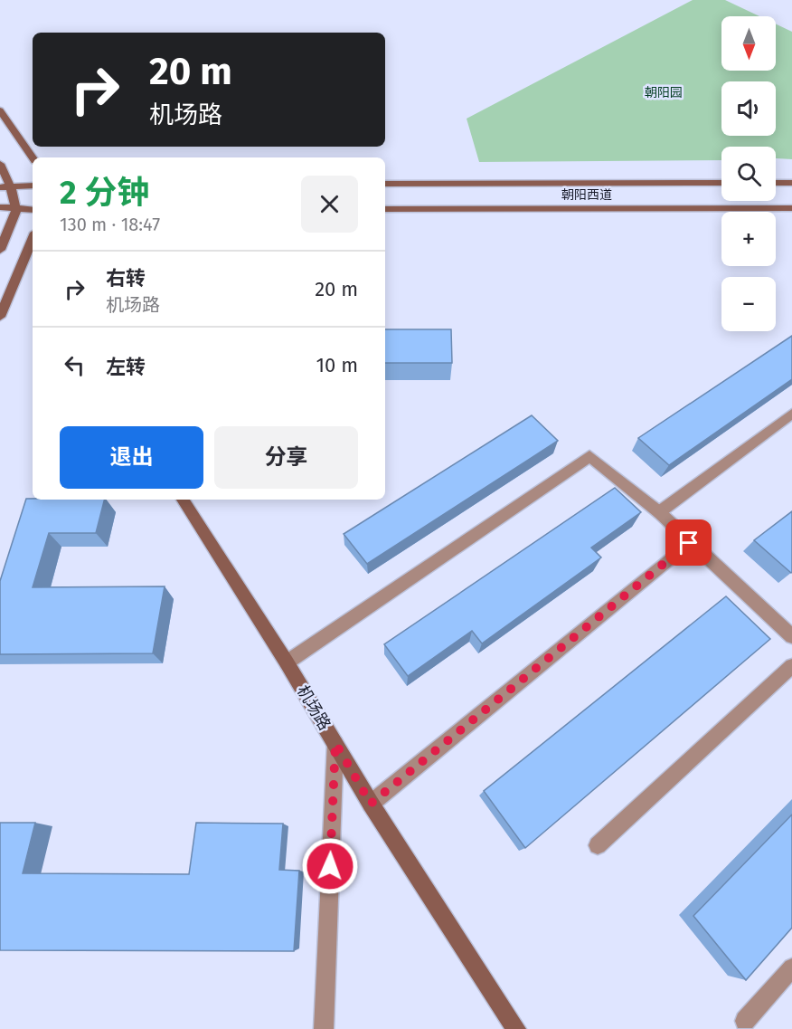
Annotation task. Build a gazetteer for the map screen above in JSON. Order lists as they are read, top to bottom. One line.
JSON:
{"streets":{"main road":["朝阳西道","机场路"]},"parks":["朝阳园"],"north":"bottom","page":{"map_buttons":["+","−"],"turn":["20 m","机场路"],"heading":["2 分钟","130 m · 18:47"],"list":[{"name":"右转","note":"机场路","value":"20 m"},{"name":"左转","value":"10 m"}],"buttons":["退出","分享"]}}
